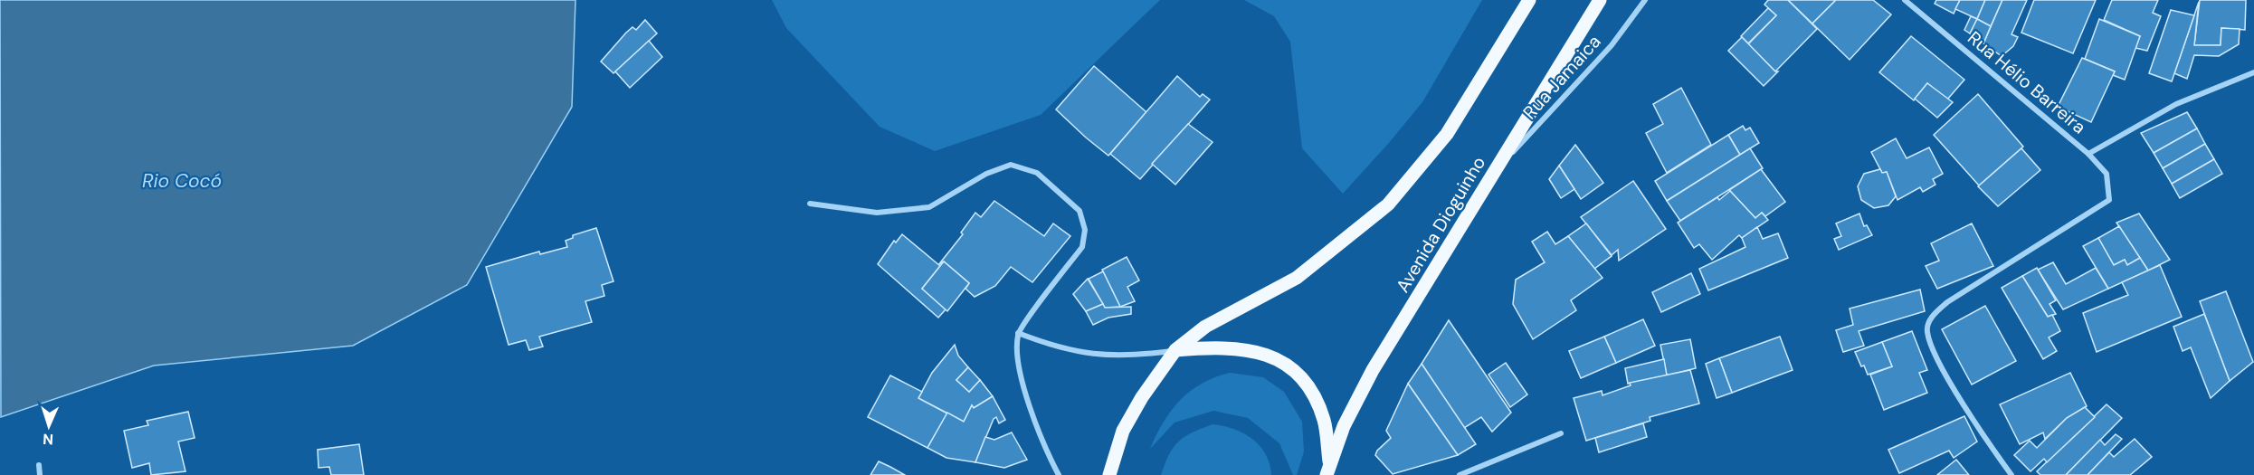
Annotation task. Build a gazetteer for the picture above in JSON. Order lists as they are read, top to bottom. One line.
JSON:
{"streets":{"main road":["Avenida Dioguinho"],"street":["Rua Jamaica","Rua Hélio Barreira"]},"crossings":[["Rua Jamaica","Avenida Dioguinho"]],"water":["Rio Cocó"],"north":"bottom"}
